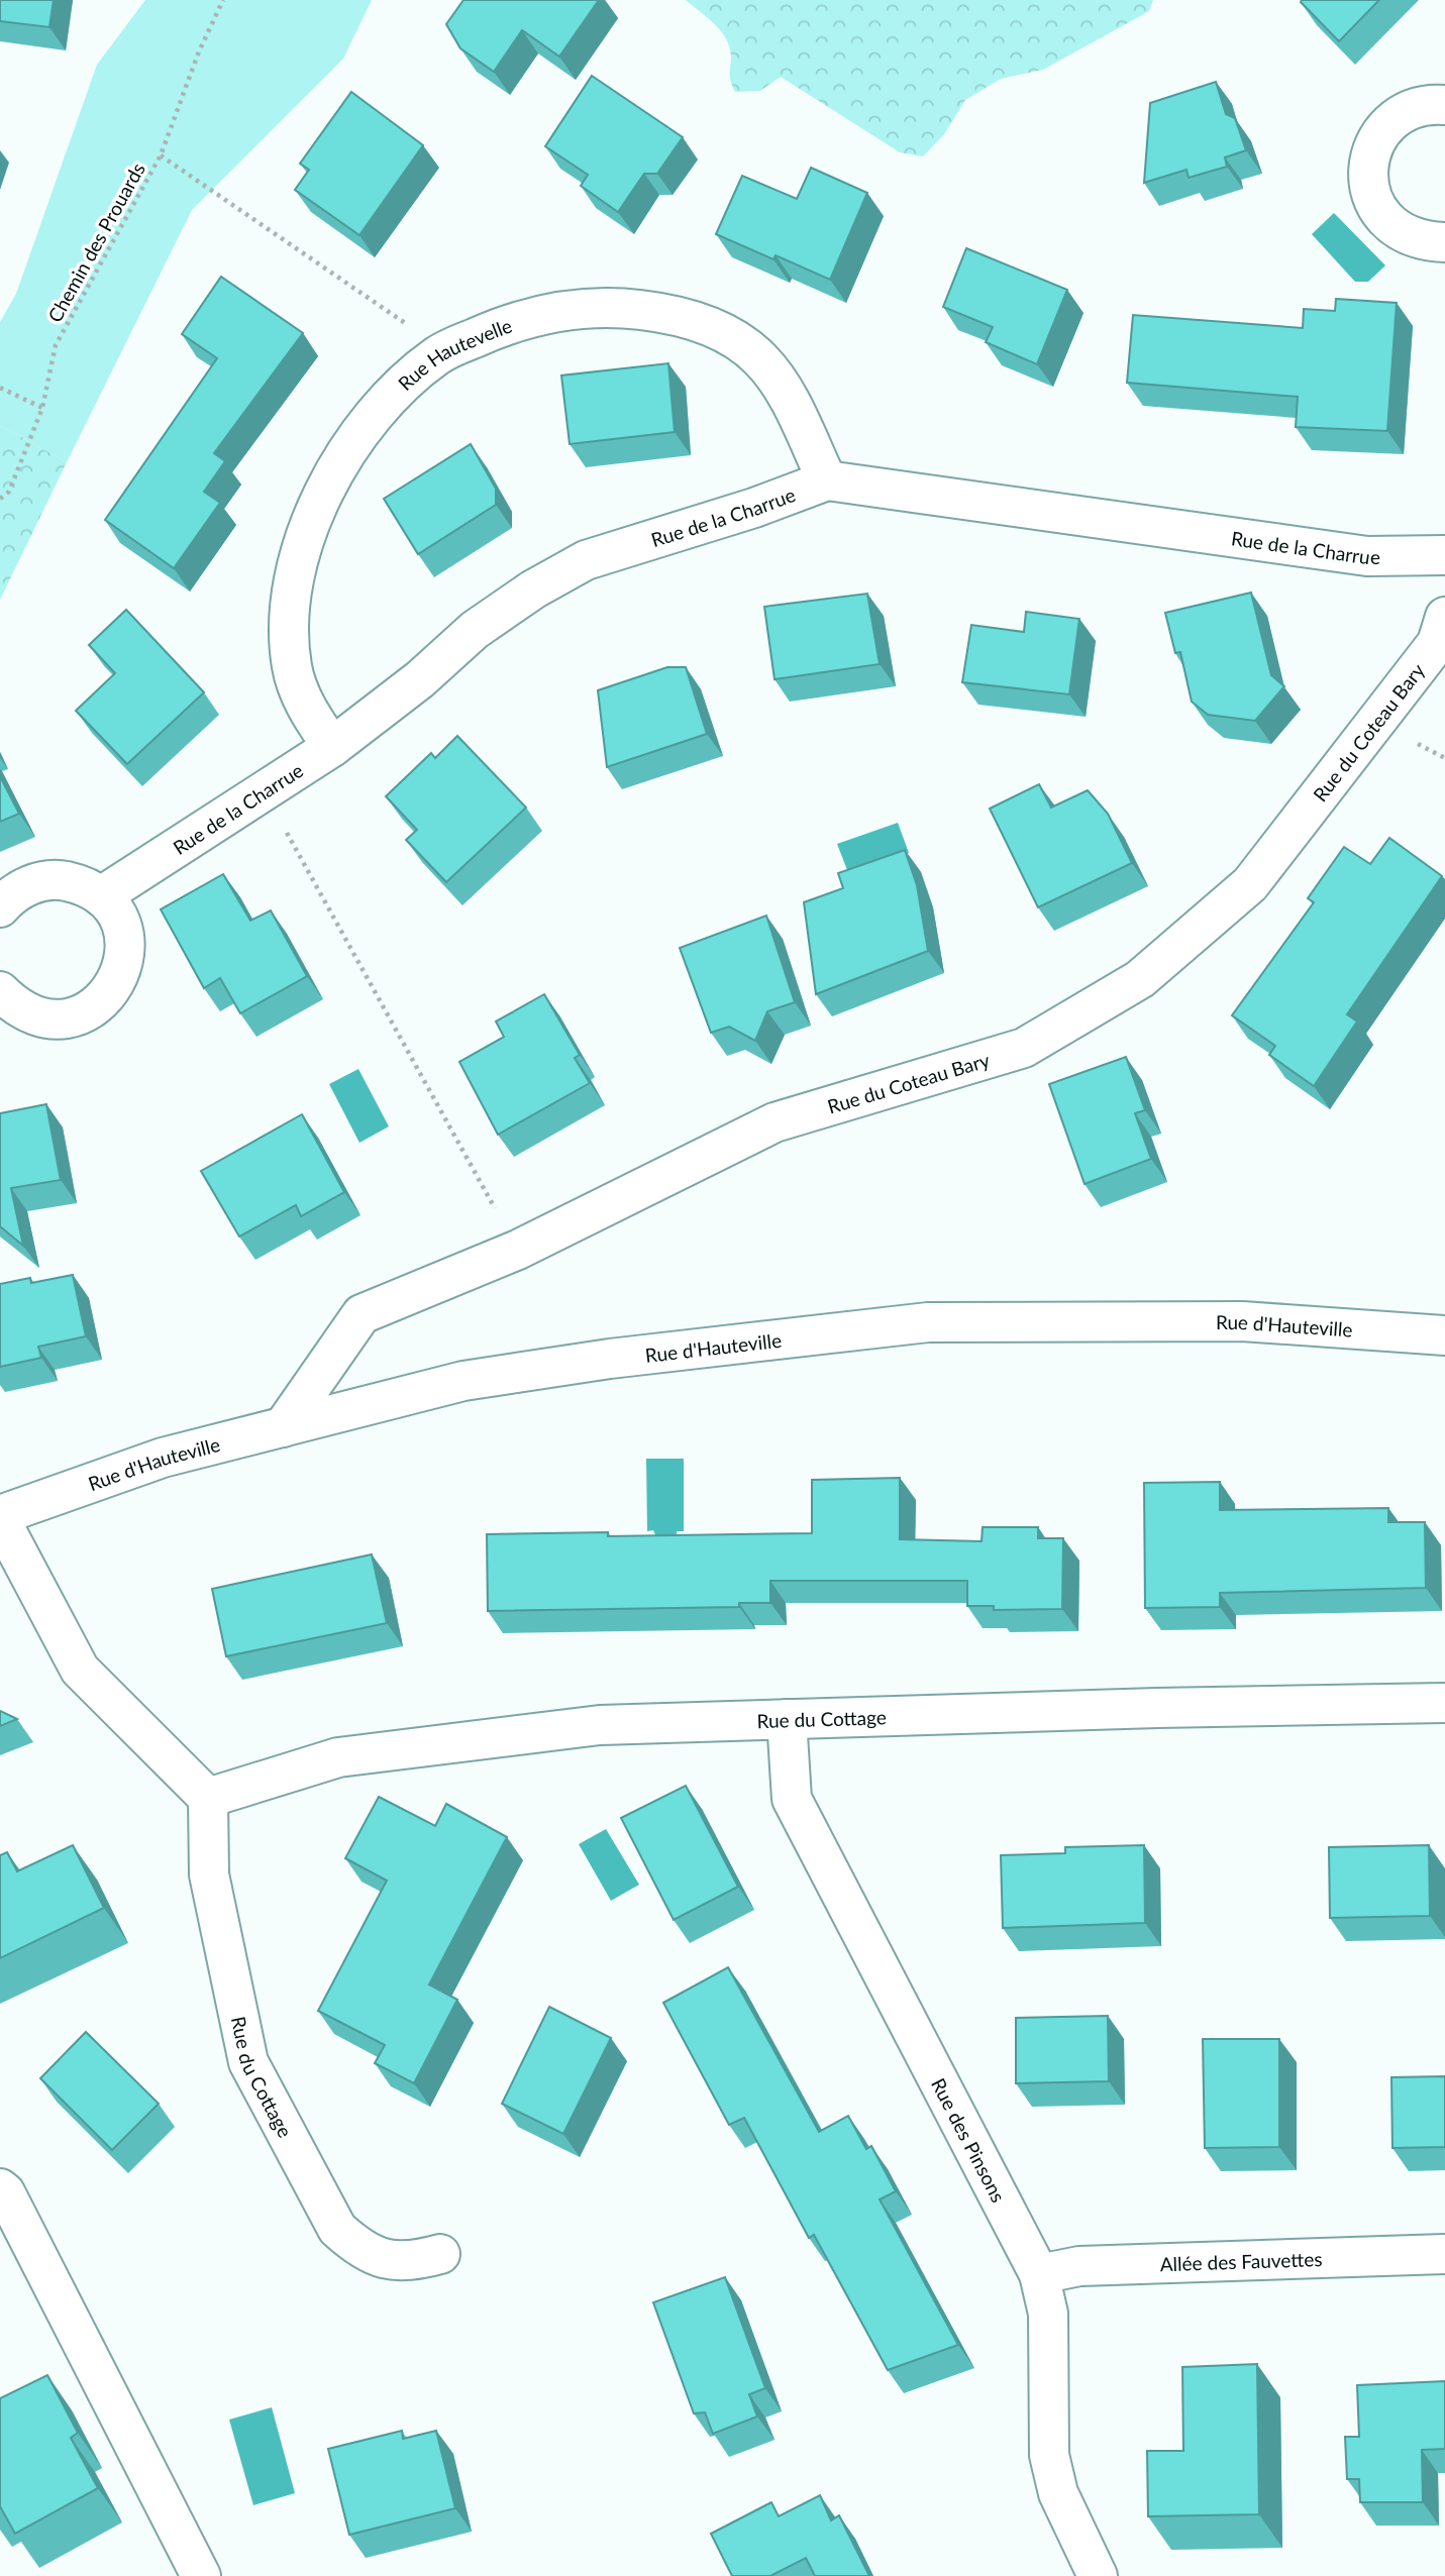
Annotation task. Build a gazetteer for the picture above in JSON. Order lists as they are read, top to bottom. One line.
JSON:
{"streets":{"street":["Rue Hautevelle","Rue de la Charrue","Rue du Coteau Bary","Rue d'Hauteville","Rue du Cottage","Rue des Pinsons","Allée des Fauvettes"],"path":["Chemin des Prouards"]},"crossings":[["Rue Hautevelle","Rue de la Charrue"],["Rue du Coteau Bary","Rue d'Hauteville"],["Rue du Cottage","Rue des Pinsons"],["Rue des Pinsons","Allée des Fauvettes"]]}
